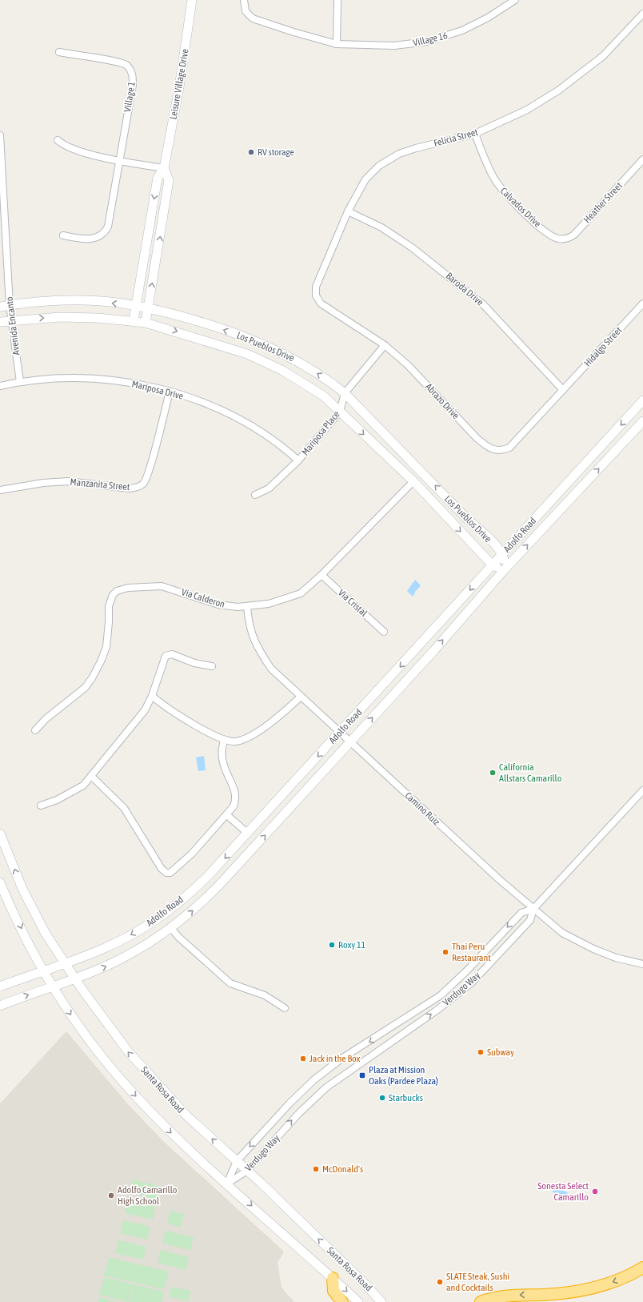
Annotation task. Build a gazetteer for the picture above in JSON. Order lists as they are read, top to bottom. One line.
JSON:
{"streets":{"street":["Village 16","Leisure Village Drive","Village 1","Felicia Street","Heather Street","Calvados Drive","Baroda Drive","Avenida Encanto","Los Pueblos Drive","Hidalgo Street","Mariposa Drive","Abrazo Drive","Mariposa Place","Manzanita Street","Adolfo Road","Via Calderon","Via Cristal","Camino Ruiz","Verdugo Way","Santa Rosa Road"]},"crossings":[["Leisure Village Drive","Los Pueblos Drive"],["Felicia Street","Calvados Drive"],["Felicia Street","Baroda Drive"],["Felicia Street","Abrazo Drive"],["Heather Street","Calvados Drive"],["Baroda Drive","Hidalgo Street"],["Baroda Drive","Abrazo Drive"],["Avenida Encanto","Los Pueblos Drive"],["Avenida Encanto","Mariposa Drive"],["Los Pueblos Drive","Mariposa Place"],["Los Pueblos Drive","Adolfo Road"],["Los Pueblos Drive","Via Calderon"],["Hidalgo Street","Abrazo Drive"],["Mariposa Drive","Mariposa Place"],["Mariposa Drive","Manzanita Street"],["Abrazo Drive","Mariposa Place"],["Adolfo Road","Camino Ruiz"],["Adolfo Road","Santa Rosa Road"],["Via Calderon","Via Cristal"],["Via Calderon","Camino Ruiz"],["Camino Ruiz","Verdugo Way"],["Verdugo Way","Santa Rosa Road"]],"places":{"other":["RV storage","California Allstars Camarillo","Roxy 11","Thai Peru Restaurant","Subway","Jack in the Box","Starbucks","McDonald's","Sonesta Select Camarillo","Adolfo Camarillo High School","SLATE Steak, Sushi and Cocktails"],"transit":["Plaza at Mission Oaks (Pardee Plaza)"]}}
